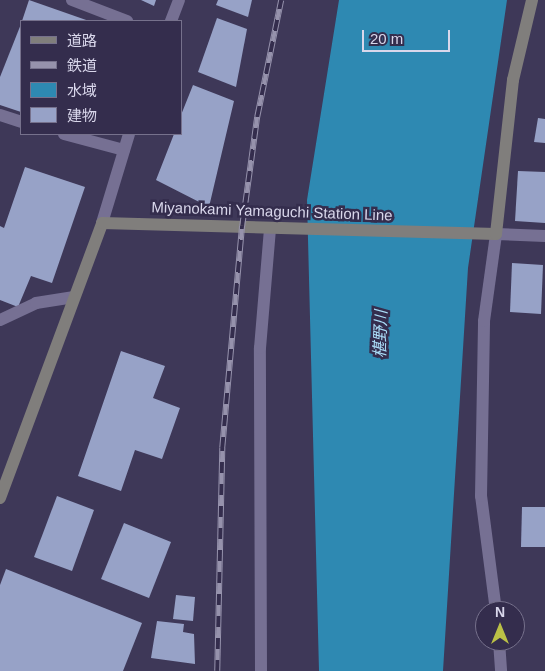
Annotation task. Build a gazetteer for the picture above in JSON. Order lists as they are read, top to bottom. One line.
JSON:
{"streets":{"main road":["Miyanokami Yamaguchi Station Line"]},"water":["椹野川"],"legend":["道路","鉄道","水域","建物"],"scale_bar":"20 m","north":"top"}
